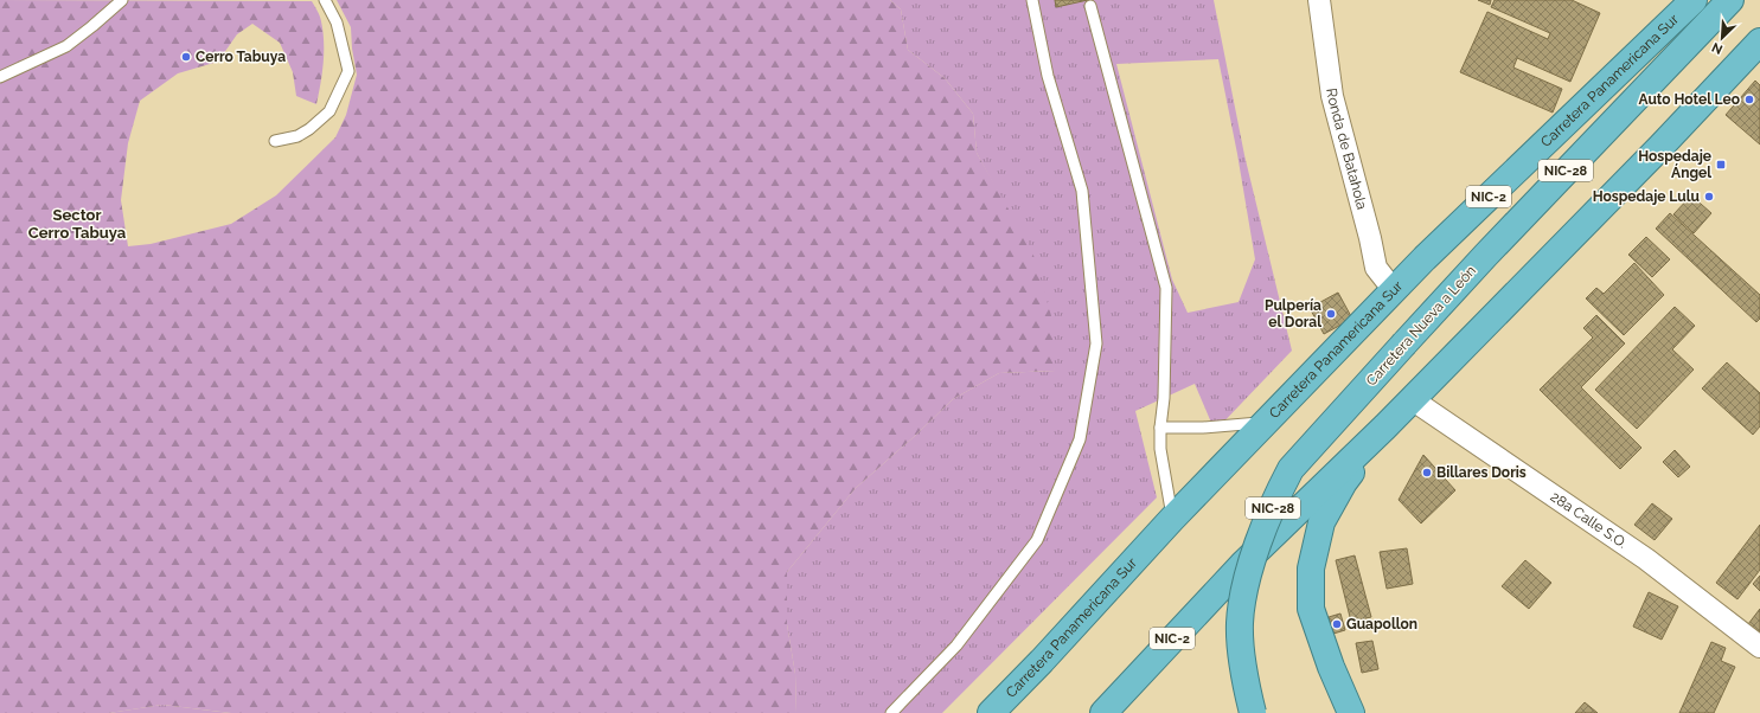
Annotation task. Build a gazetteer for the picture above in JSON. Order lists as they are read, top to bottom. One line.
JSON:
{"streets":{"highway":["Carretera Panamericana Sur","NIC-28","NIC-2","Carretera Nueva a León"],"street":["Ronda de Batahola","28a Calle S.O."]},"crossings":[["Carretera Panamericana Sur","Ronda de Batahola"],["NIC-2","28a Calle S.O."]],"districts":["Sector Cerro Tabuya"],"places":{"other":["Cerro Tabuya","Auto Hotel Leo","Hospedaje Lulu","Pulpería el Doral","Billares Doris","Guapollon"],"transit":["Hospedaje Ángel"]},"north":"bottom left"}
